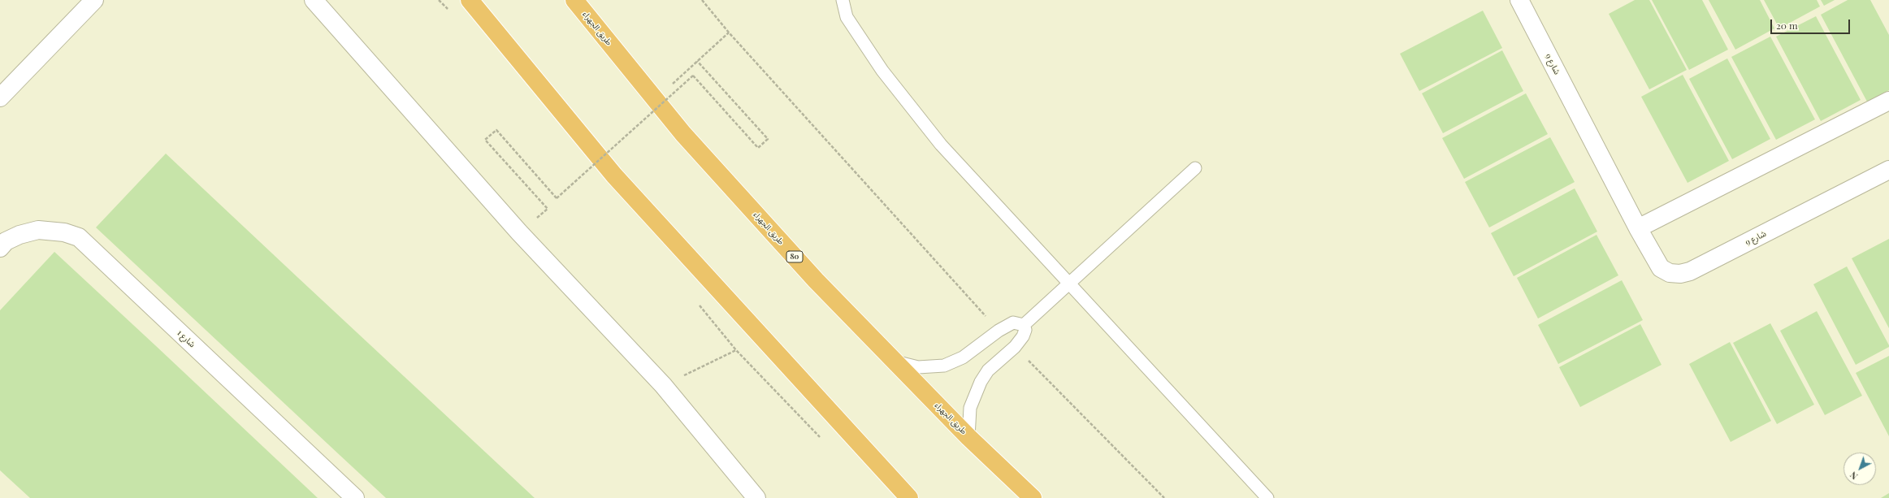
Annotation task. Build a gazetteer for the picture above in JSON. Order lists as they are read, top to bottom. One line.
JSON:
{"streets":{"highway":["طريق الجهراء","80"],"street":["شارع 9","شارع 1"]},"scale_bar":"20 m","north":"bottom left"}
